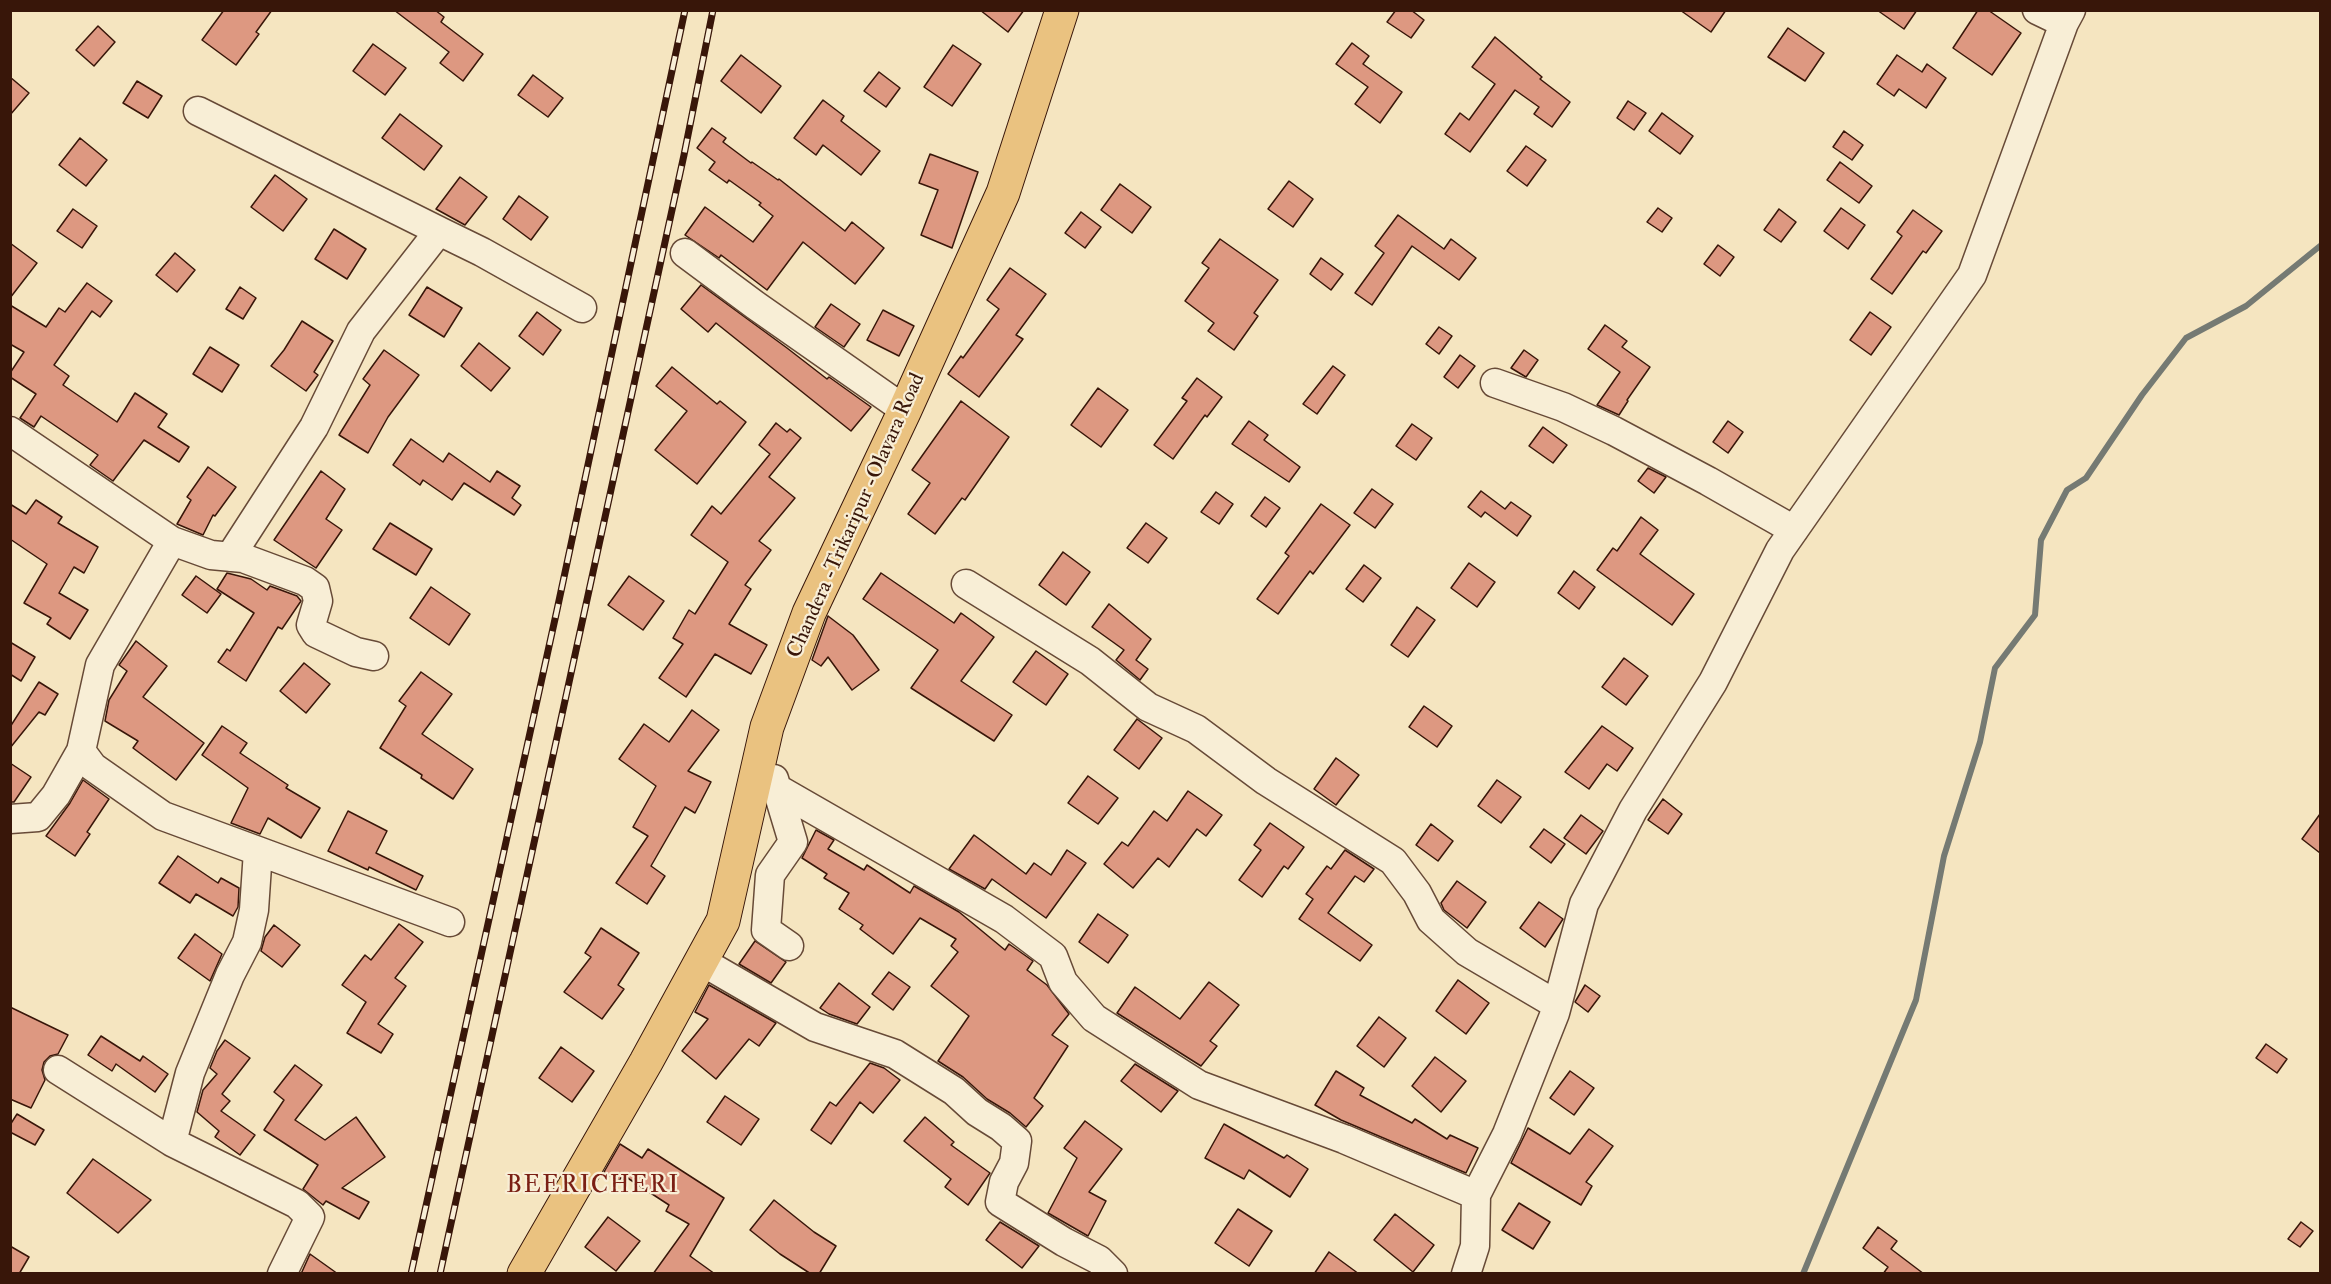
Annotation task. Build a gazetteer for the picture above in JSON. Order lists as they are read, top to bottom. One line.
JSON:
{"streets":{"main road":["Chandera -Trikaripur -Olavara Road"]},"districts":["BEERICHERI"]}
